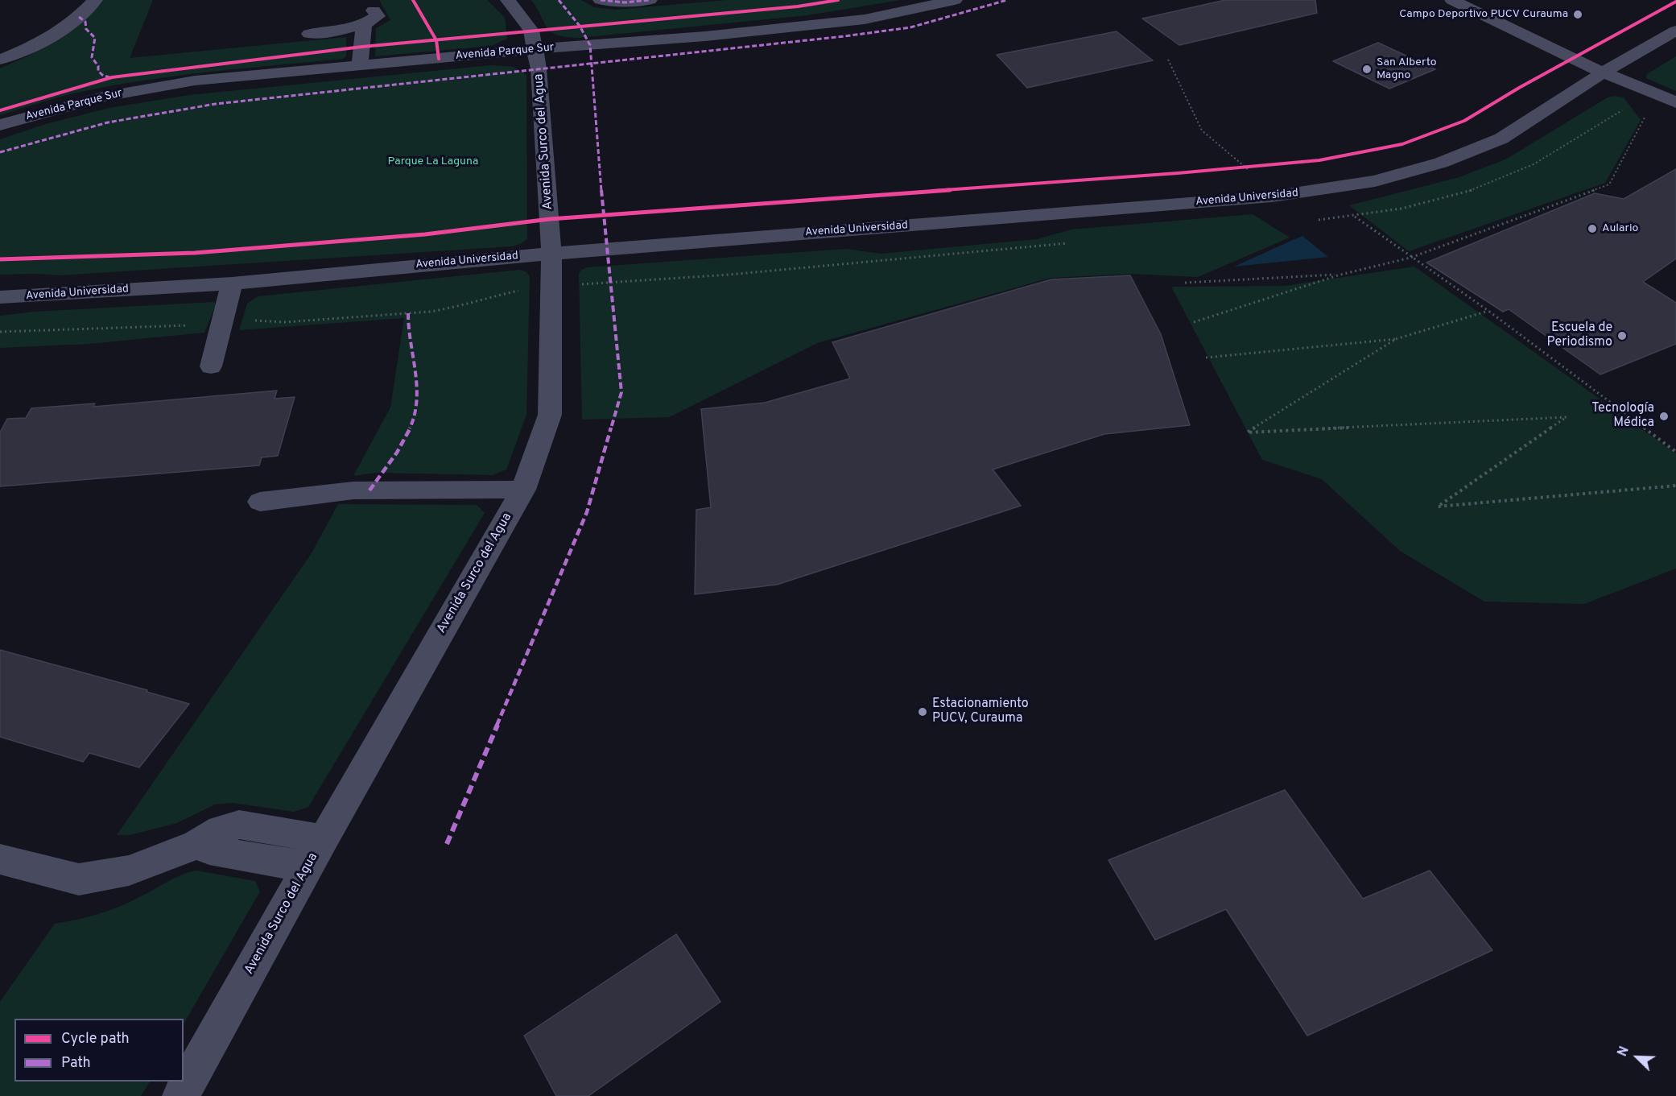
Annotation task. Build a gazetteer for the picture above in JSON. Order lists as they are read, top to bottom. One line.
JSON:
{"streets":{"street":["Avenida Parque Sur","Avenida Surco del Agua","Avenida Universidad"]},"crossings":[["Avenida Parque Sur","Avenida Surco del Agua"],["Avenida Surco del Agua","Avenida Universidad"]],"parks":["Parque La Laguna"],"places":["Campo Deportivo PUCV Curauma","San Alberto Magno","Aulario","Escuela de Periodismo","Tecnología Médica","Estacionamiento PUCV, Curauma"],"legend":["Cycle path","Path"],"north":"top left"}
